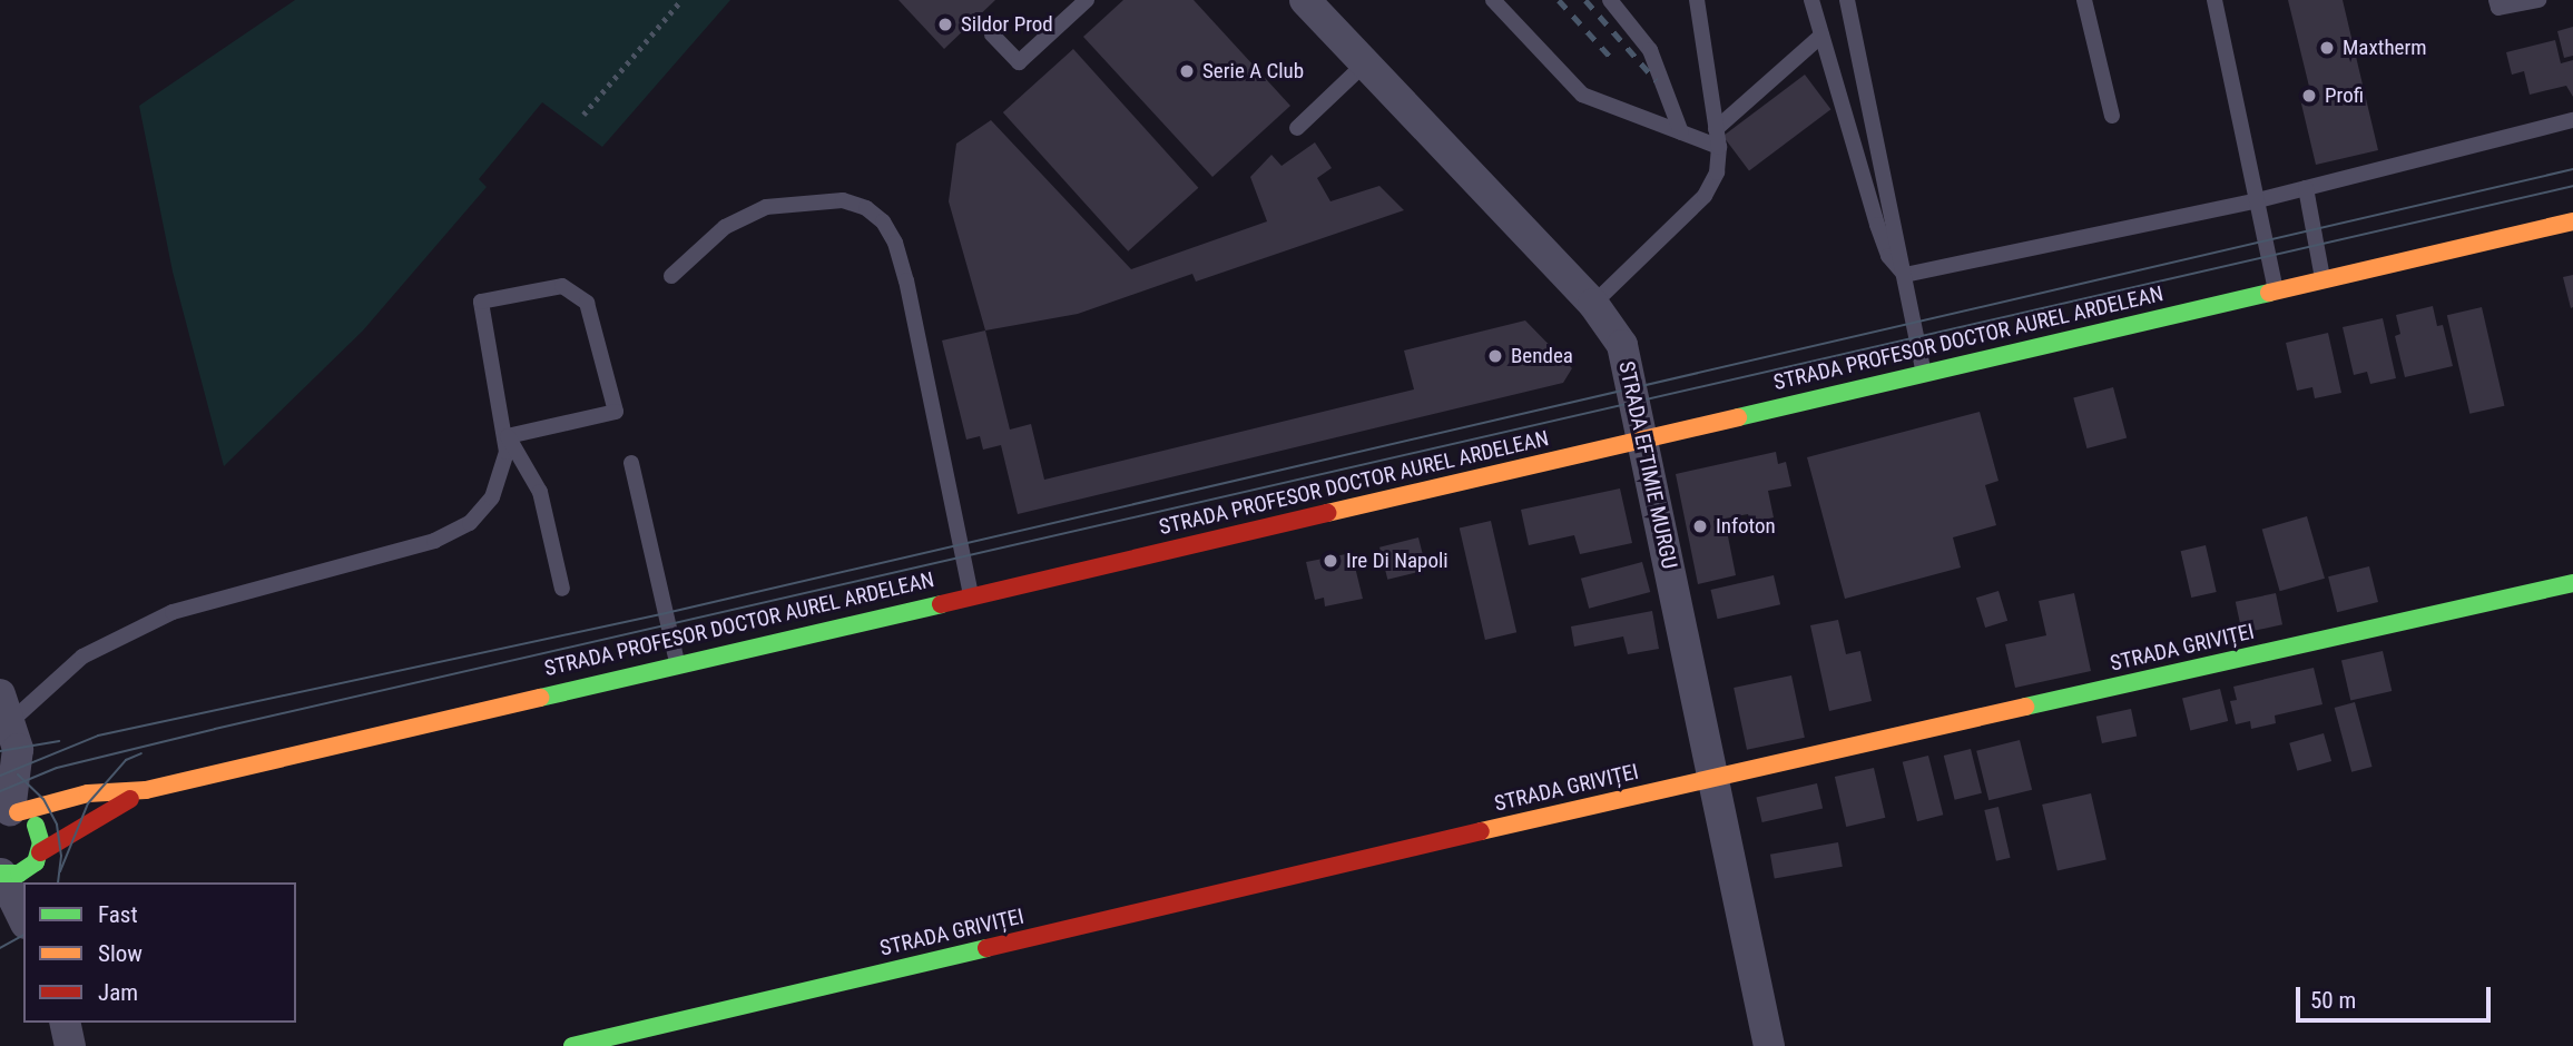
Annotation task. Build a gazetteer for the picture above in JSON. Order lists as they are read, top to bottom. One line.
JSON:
{"streets":{"main road":["STRADA PROFESOR DOCTOR AUREL ARDELEAN","STRADA GRIVIȚEI"],"street":["STRADA EFTIMIE MURGU"]},"crossings":[["STRADA PROFESOR DOCTOR AUREL ARDELEAN","STRADA EFTIMIE MURGU"],["STRADA EFTIMIE MURGU","STRADA GRIVIȚEI"]],"places":["Sildor Prod","Maxtherm","Serie A Club","Profi","Bendea","Infoton","Ire Di Napoli"],"legend":["Fast","Slow","Jam"],"scale_bar":"50 m"}
